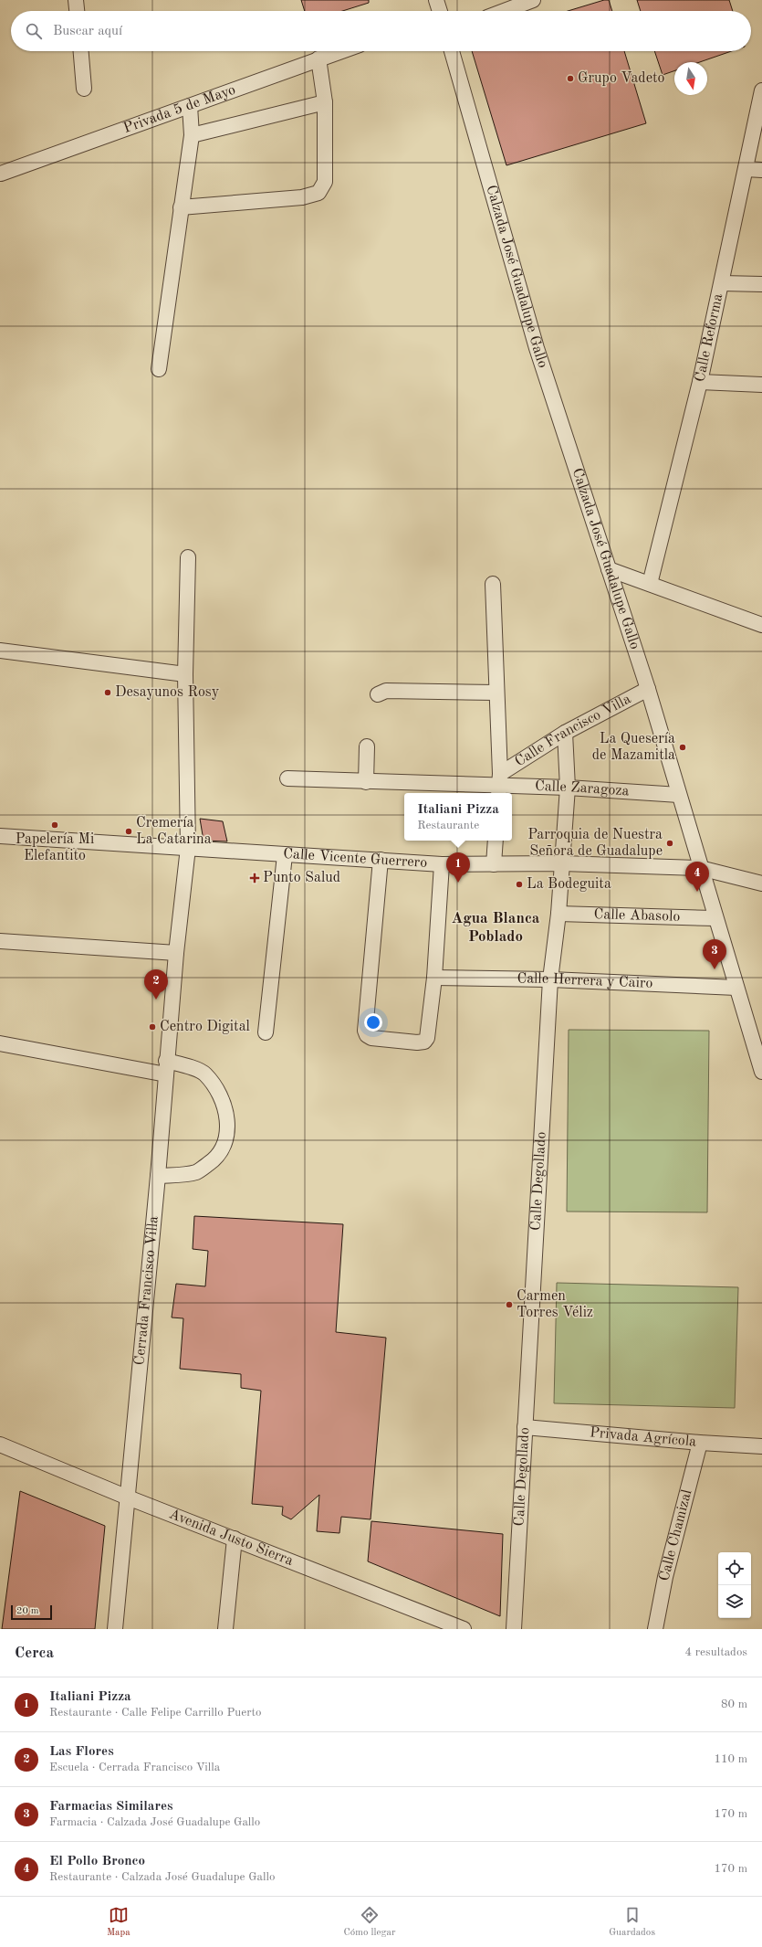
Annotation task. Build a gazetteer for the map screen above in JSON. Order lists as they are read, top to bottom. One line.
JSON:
{"streets":{"street":["Privada 5 de Mayo","Calzada José Guadalupe Gallo","Calle Reforma","Calle Francisco Villa","Calle Zaragoza","Calle Vicente Guerrero","Calle Abasolo","Calle Herrera y Cairo","Calle Degollado","Cerrada Francisco Villa","Privada Agrícola","Calle Chamizal","Avenida Justo Sierra"]},"crossings":[["Calzada José Guadalupe Gallo","Calle Francisco Villa"],["Calzada José Guadalupe Gallo","Calle Zaragoza"],["Calzada José Guadalupe Gallo","Calle Vicente Guerrero"],["Calzada José Guadalupe Gallo","Calle Abasolo"],["Calzada José Guadalupe Gallo","Calle Herrera y Cairo"],["Calle Francisco Villa","Calle Zaragoza"],["Calle Francisco Villa","Calle Degollado"],["Calle Zaragoza","Calle Degollado"],["Calle Vicente Guerrero","Calle Degollado"],["Calle Vicente Guerrero","Cerrada Francisco Villa"],["Calle Abasolo","Calle Degollado"],["Calle Herrera y Cairo","Calle Degollado"],["Calle Degollado","Privada Agrícola"],["Cerrada Francisco Villa","Avenida Justo Sierra"],["Privada Agrícola","Calle Chamizal"]],"districts":["Agua Blanca Poblado"],"places":{"other":["Grupo Vadeto","Desayunos Rosy","La Quesería de Mazamitla","Papelería Mi Elefantito","Cremería La Catarina","Parroquia de Nuestra Señora de Guadalupe","La Bodeguita","Centro Digital","Carmen Torres Véliz"],"health":["Punto Salud"]},"scale_bar":"20 m","north":"bottom","page":{"search":"Buscar aquí","popup":["Italiani Pizza","Restaurante"],"pins":["1","4","3","2"],"scale":"20 m","heading":["Cerca","4 resultados"],"list":[{"mark":"1","name":"Italiani Pizza","note":"Restaurante · Calle Felipe Carrillo Puerto","value":"80 m"},{"mark":"2","name":"Las Flores","note":"Escuela · Cerrada Francisco Villa","value":"110 m"},{"mark":"3","name":"Farmacias Similares","note":"Farmacia · Calzada José Guadalupe Gallo","value":"170 m"},{"mark":"4","name":"El Pollo Bronco","note":"Restaurante · Calzada José Guadalupe Gallo","value":"170 m"}],"nav":["Mapa","Cómo llegar","Guardados"]}}
